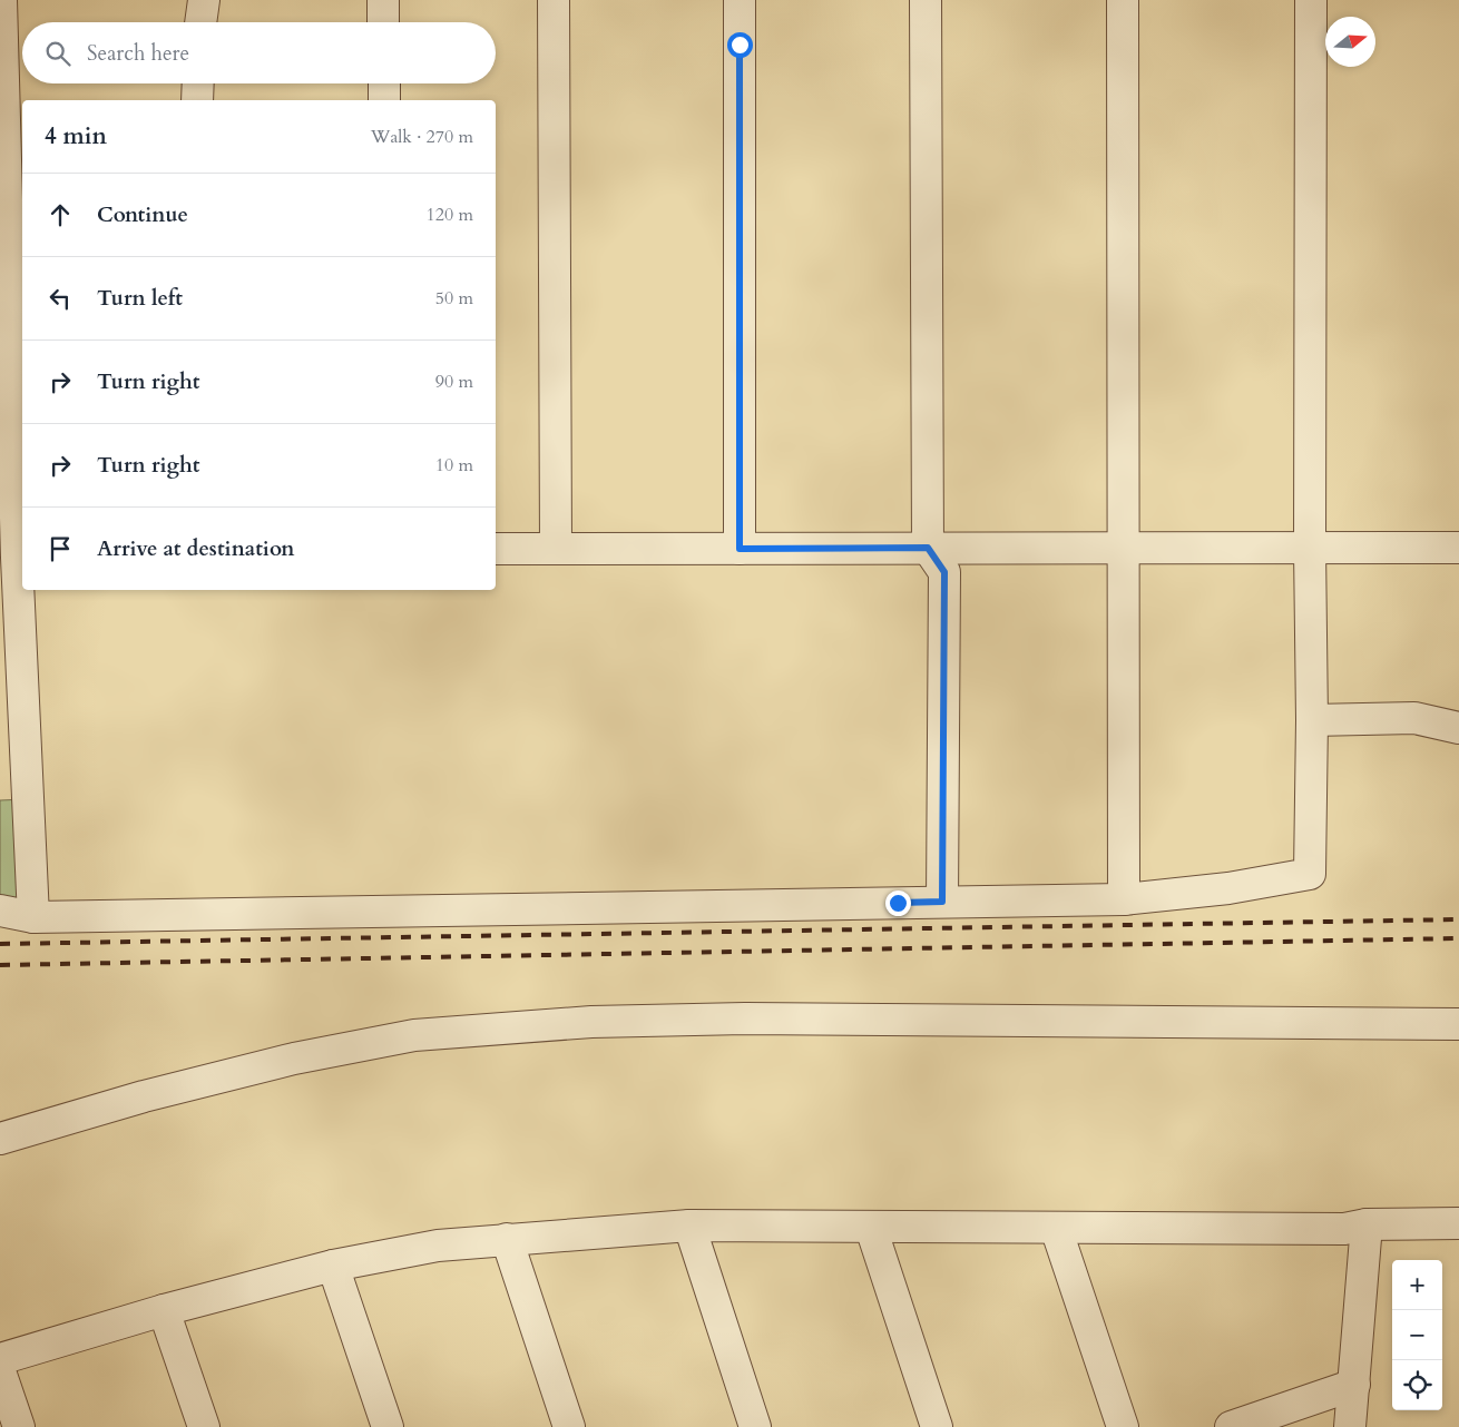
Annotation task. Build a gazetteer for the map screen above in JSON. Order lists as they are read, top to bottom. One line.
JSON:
{"north":"right","page":{"search":"Search here","heading":["4 min","Walk · 270 m"],"list":[["Continue","120 m"],["Turn left","50 m"],["Turn right","90 m"],["Turn right","10 m"],"Arrive at destination"],"map_buttons":["+","−"]}}
